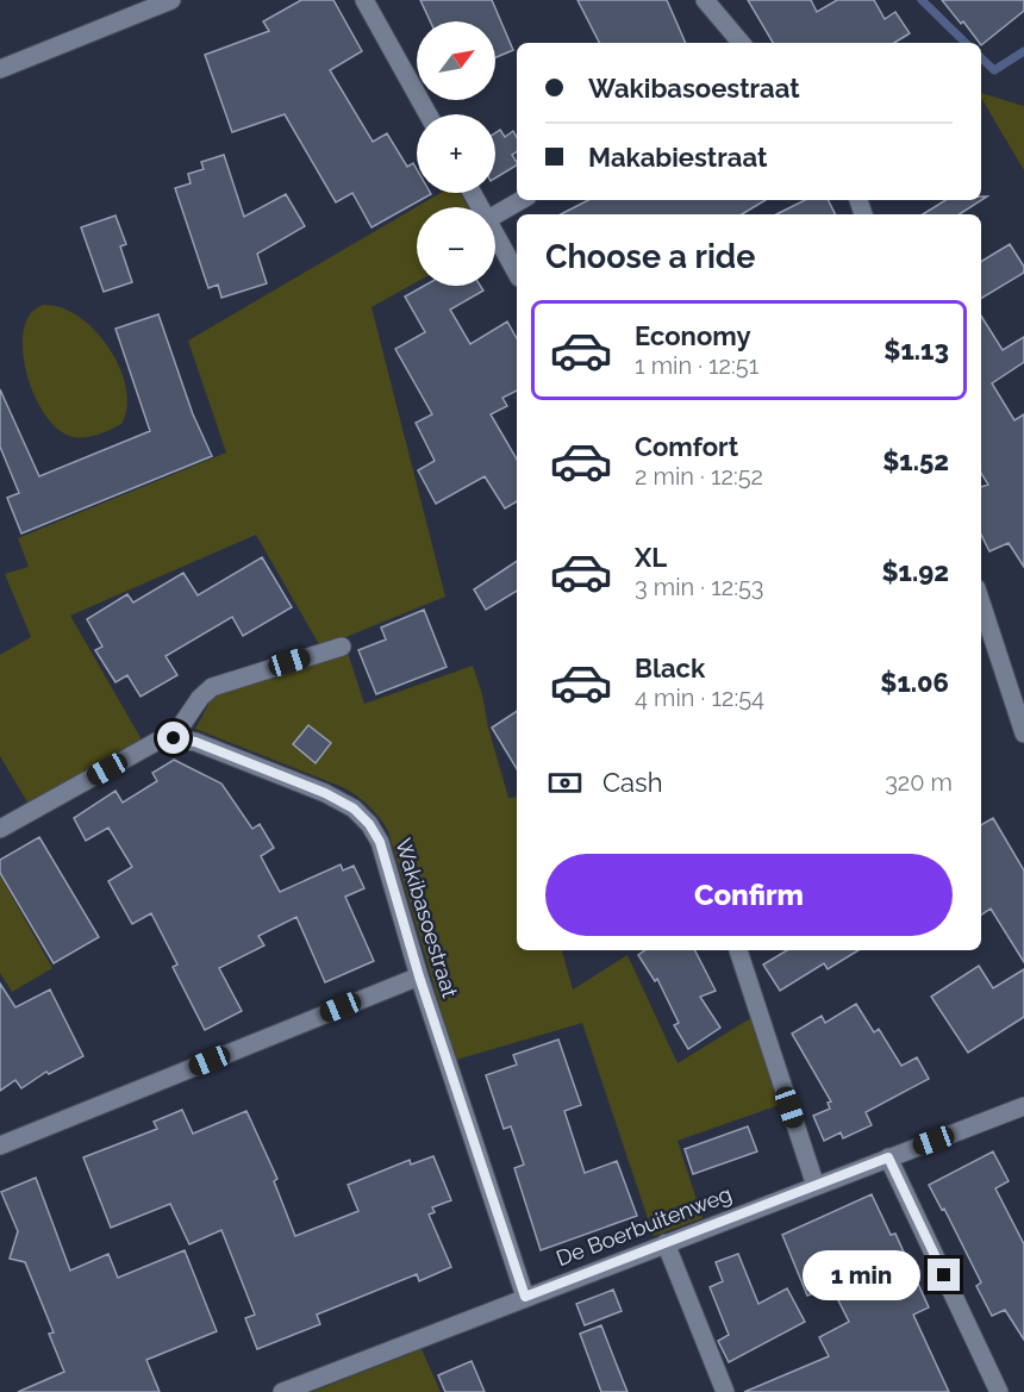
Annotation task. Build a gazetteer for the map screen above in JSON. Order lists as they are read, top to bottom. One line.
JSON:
{"streets":{"street":["Wakibasoestraat","De Boerbuitenweg"]},"crossings":[["Wakibasoestraat","De Boerbuitenweg"]],"north":"top right","page":{"map_buttons":["+","−"],"banner":["Wakibasoestraat","Makabiestraat"],"heading":"Choose a ride","list":[{"name":"Economy","note":"1 min · 12:51","value":"$1.13"},{"name":"Comfort","note":"2 min · 12:52","value":"$1.52"},{"name":"XL","note":"3 min · 12:53","value":"$1.92"},{"name":"Black","note":"4 min · 12:54","value":"$1.06"}],"pay":["Cash","320 m"],"buttons":"Confirm","bubble":"1 min"}}
